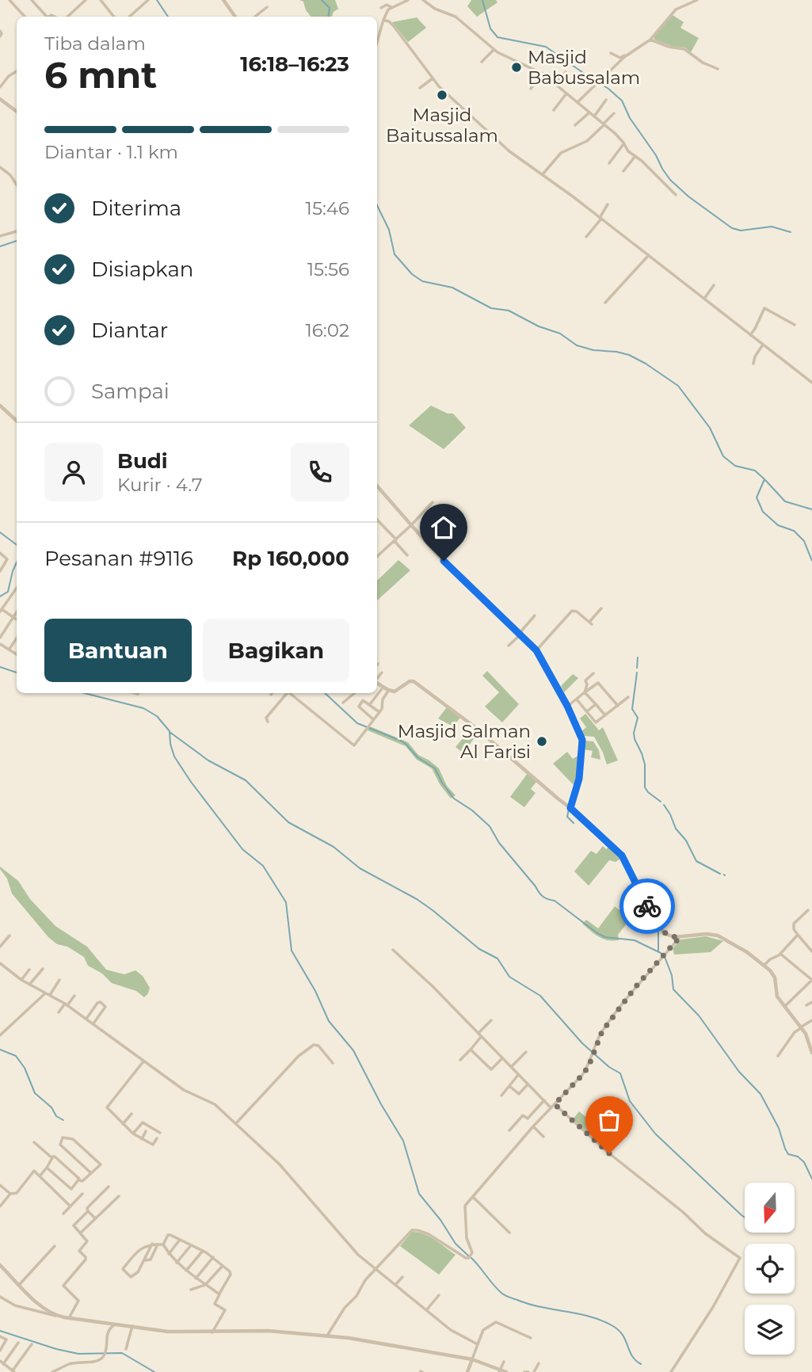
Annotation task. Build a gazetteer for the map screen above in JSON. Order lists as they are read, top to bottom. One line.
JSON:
{"places":["Masjid Babussalam","Masjid Baitussalam","Masjid Salman Al Farisi"],"north":"bottom","page":{"heading":["6 mnt","Tiba dalam","16:18–16:23"],"panel":["Budi","Kurir · 4.7","Pesanan #9116","Rp 160,000"],"bar":"Diantar · 1.1 km","list":[["Diterima","15:46"],["Disiapkan","15:56"],["Diantar","16:02"],"Sampai"],"buttons":["Bantuan","Bagikan"]}}
